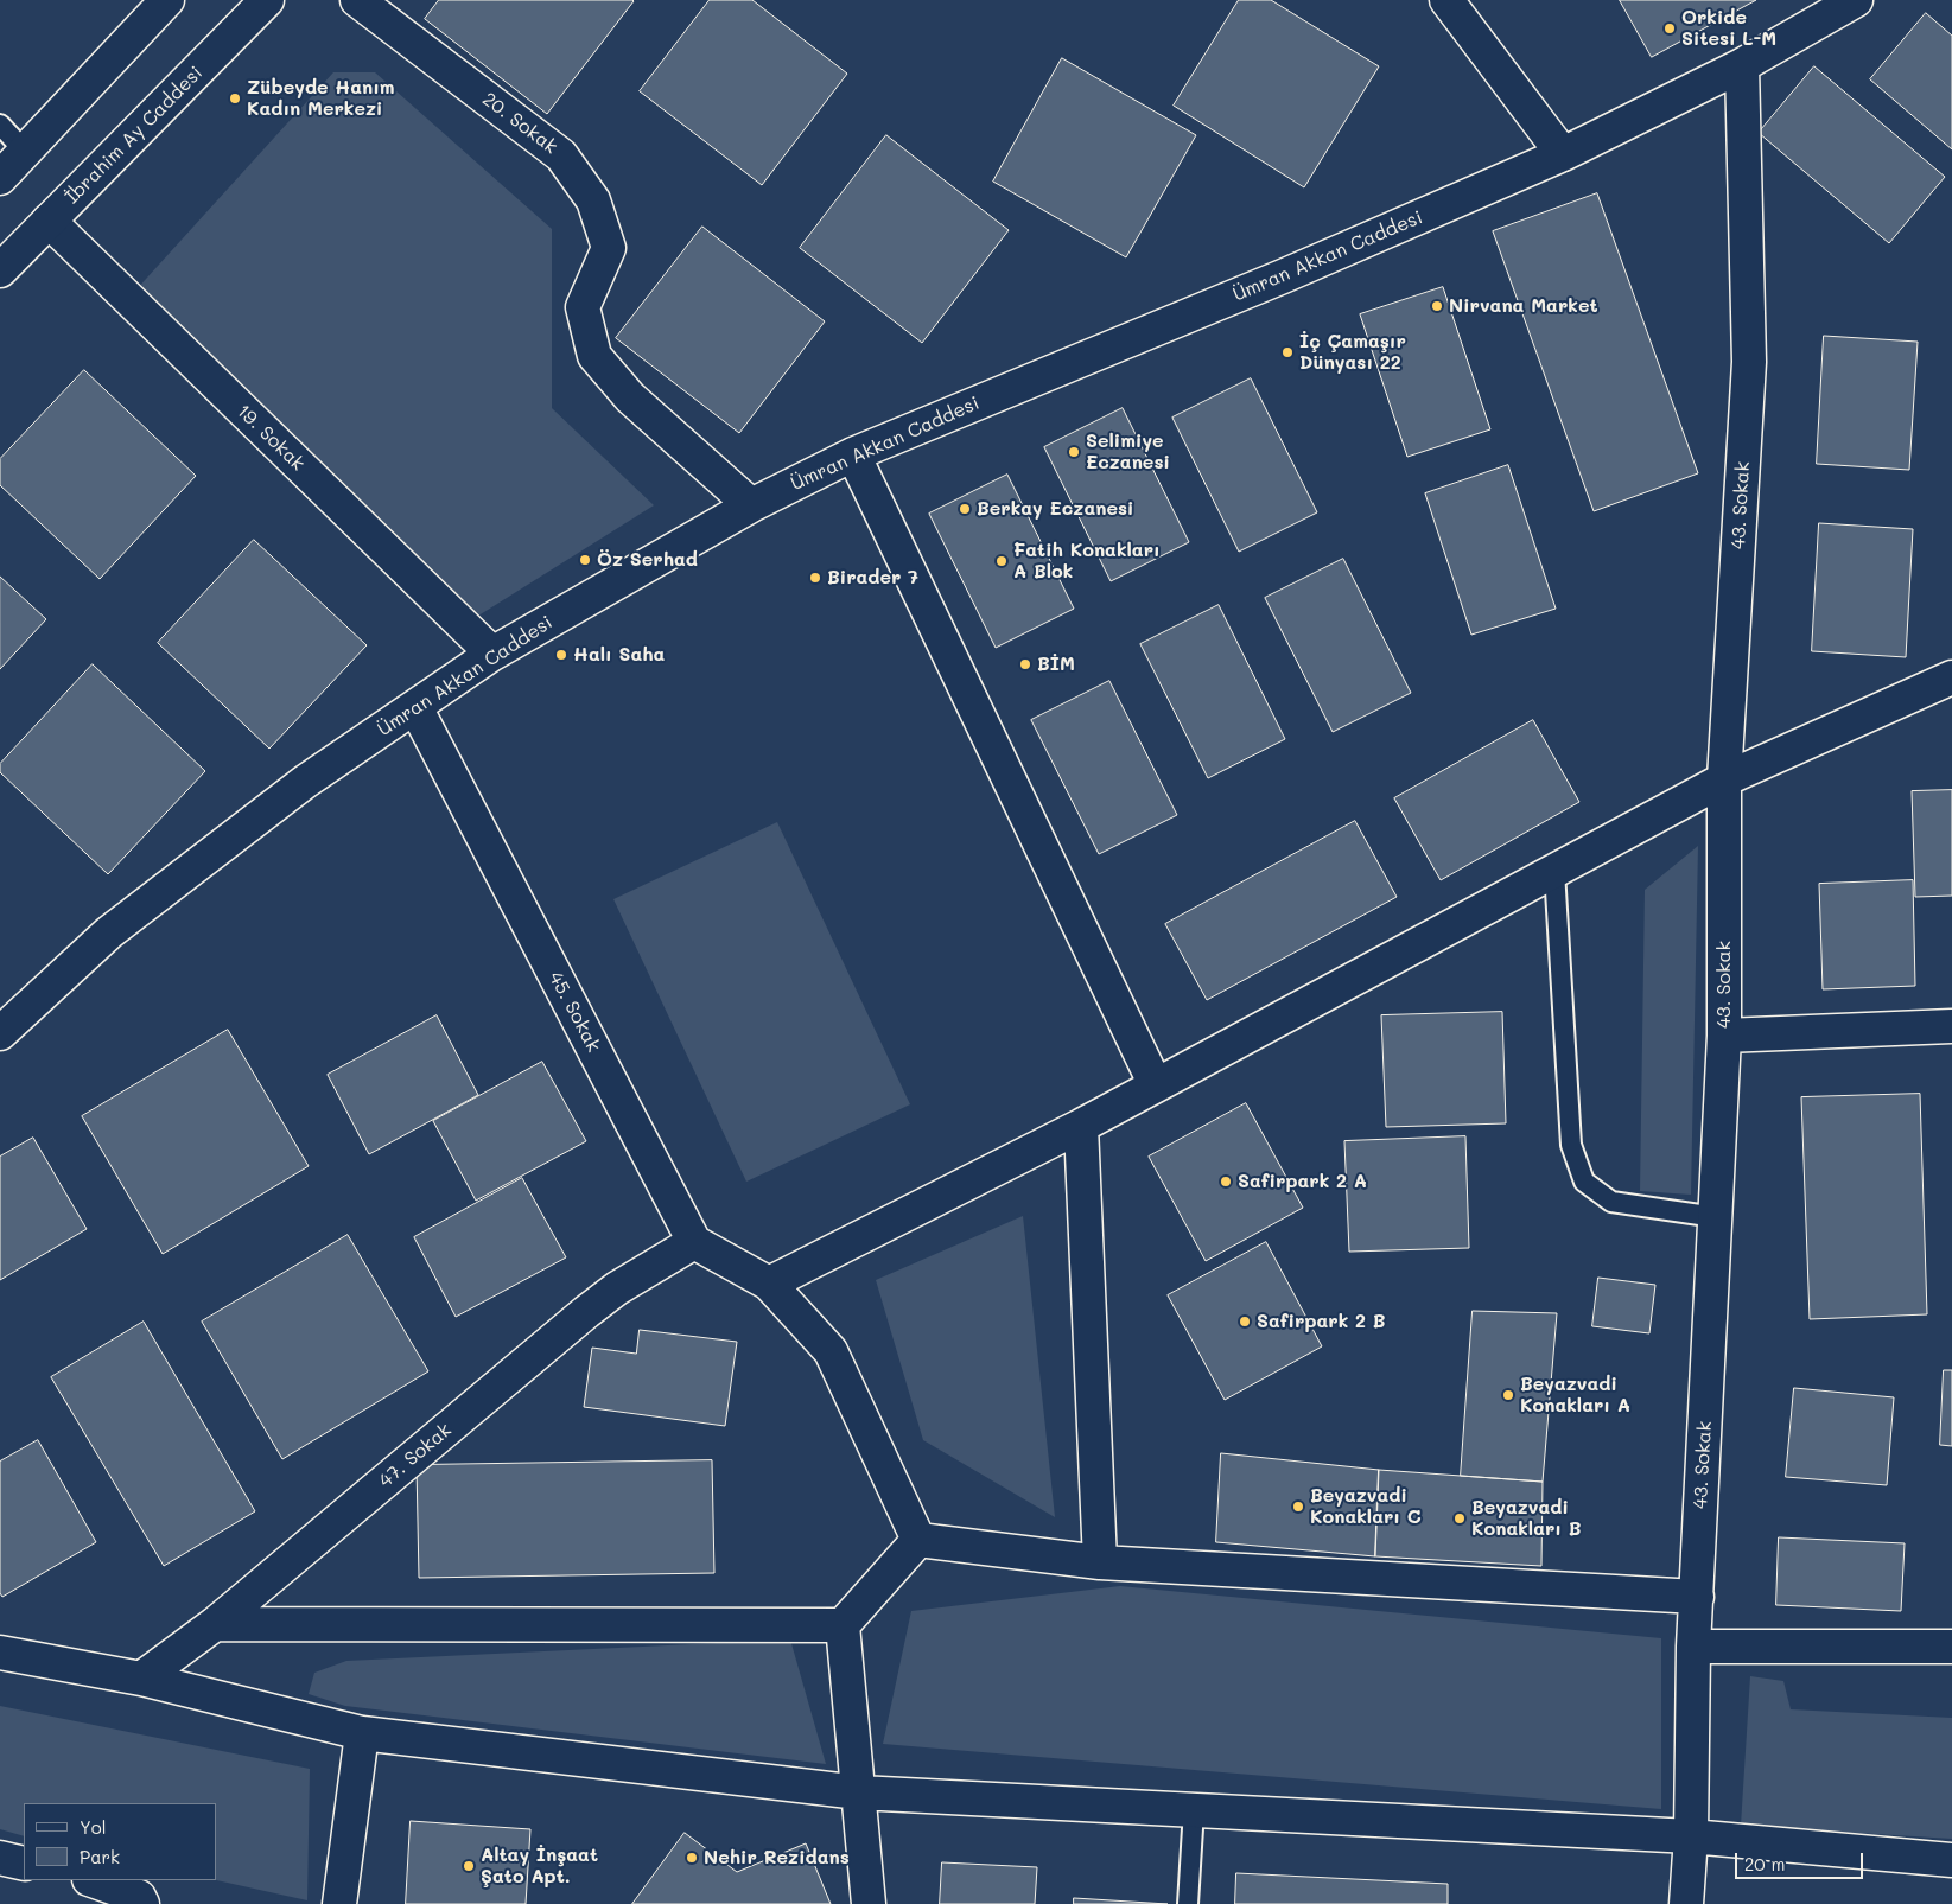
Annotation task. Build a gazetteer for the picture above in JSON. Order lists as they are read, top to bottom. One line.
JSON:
{"streets":{"street":["20. Sokak","İbrahim Ay Caddesi","Ümran Akkan Caddesi","19. Sokak","43. Sokak","45. Sokak","47. Sokak"]},"crossings":[["20. Sokak","Ümran Akkan Caddesi"],["İbrahim Ay Caddesi","19. Sokak"],["Ümran Akkan Caddesi","19. Sokak"],["Ümran Akkan Caddesi","43. Sokak"],["Ümran Akkan Caddesi","45. Sokak"],["45. Sokak","47. Sokak"]],"places":["Orkide Sitesi L-M","Zübeyde Hanım Kadın Merkezi","Nirvana Market","İç Çamaşır Dünyası 22","Selimiye Eczanesi","Berkay Eczanesi","Öz Serhad","Fatih Konakları A Blok","Birader 7","Halı Saha","BİM","Safirpark 2 A","Safirpark 2 B","Beyazvadi Konakları A","Beyazvadi Konakları C","Beyazvadi Konakları B","Nehir Rezidans","Altay İnşaat Şato Apt."],"legend":["Yol","Park"],"scale_bar":"20 m"}
